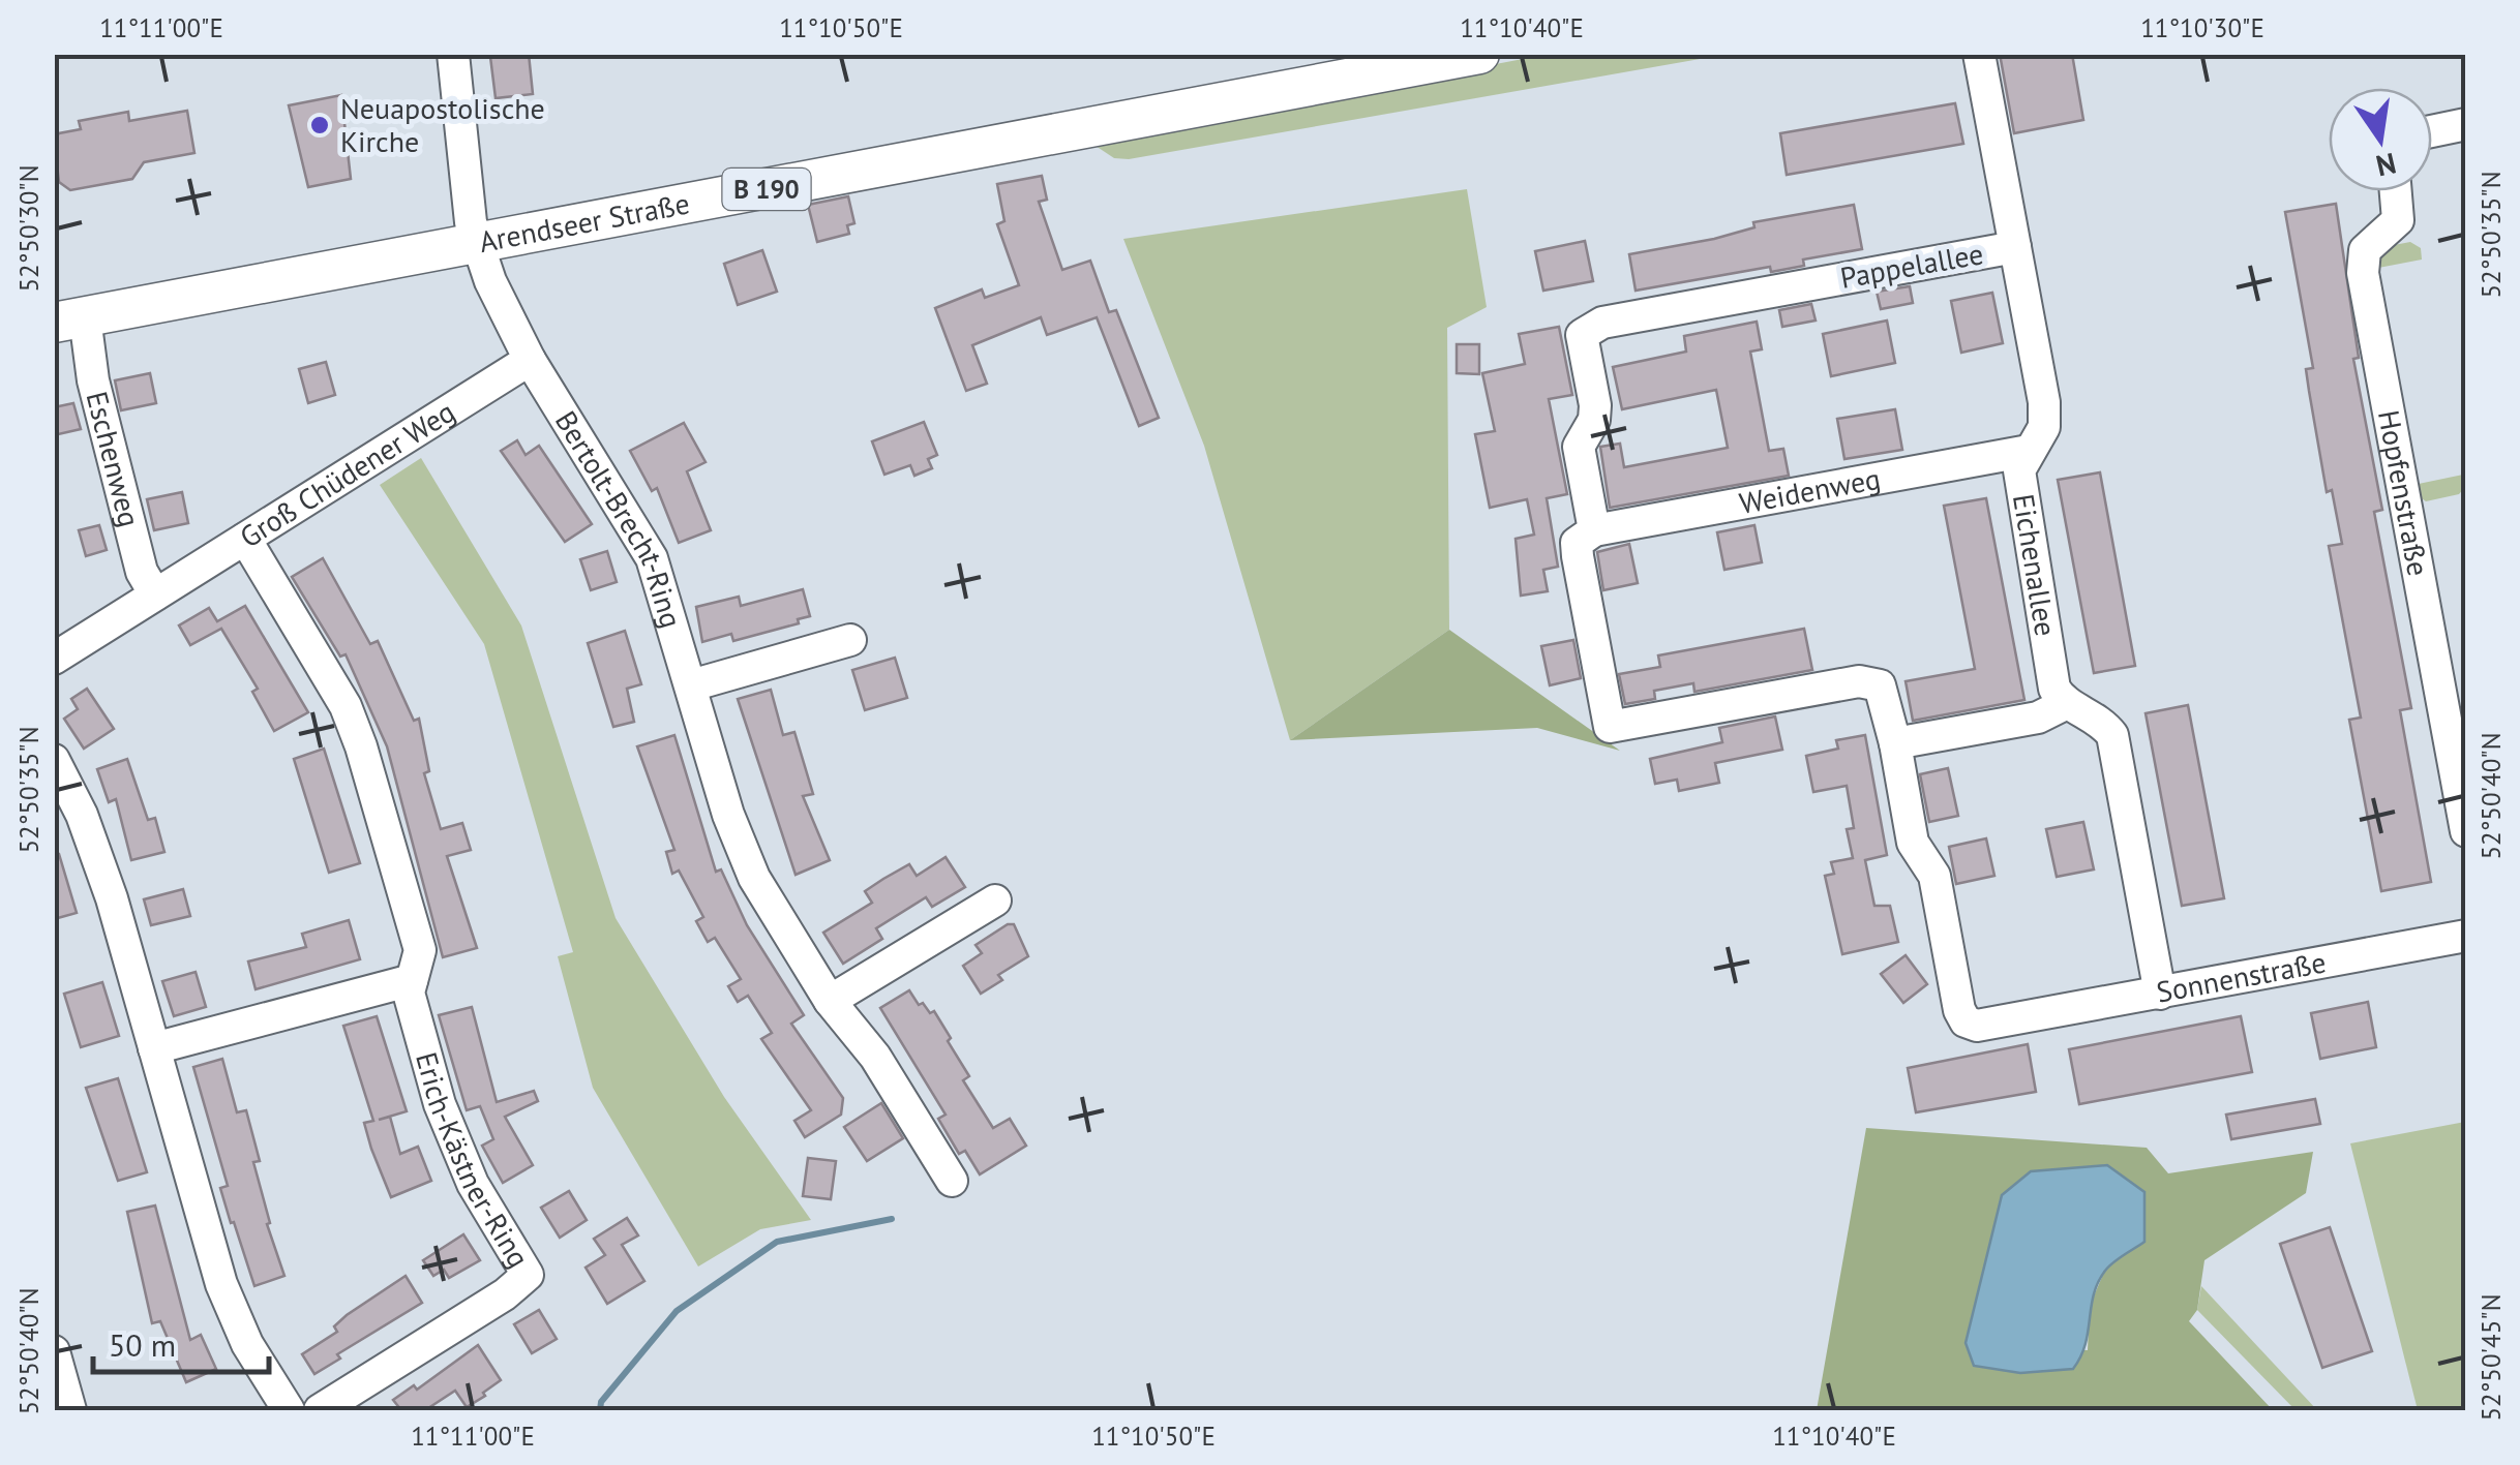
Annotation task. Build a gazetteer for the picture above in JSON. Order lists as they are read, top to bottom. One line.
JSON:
{"streets":{"main road":["B 190","Arendseer Straße"],"street":["Pappelallee","Eschenweg","Groß Chüdener Weg","Weidenweg","Hopfenstraße","Bertolt-Brecht-Ring","Eichenallee","Sonnenstraße","Erich-Kästner-Ring"]},"crossings":[["Arendseer Straße","Eschenweg"],["Pappelallee","Weidenweg"],["Pappelallee","Eichenallee"],["Eschenweg","Groß Chüdener Weg"],["Groß Chüdener Weg","Bertolt-Brecht-Ring"],["Groß Chüdener Weg","Erich-Kästner-Ring"],["Weidenweg","Eichenallee"]],"places":["Neuapostolische Kirche"],"scale_bar":"50 m","north":"bottom","coordinates":["11°11'00\"E","11°10'50\"E","11°10'40\"E","11°10'30\"E","52°50'30\"N","52°50'35\"N","52°50'40\"N","52°50'45\"N"]}
